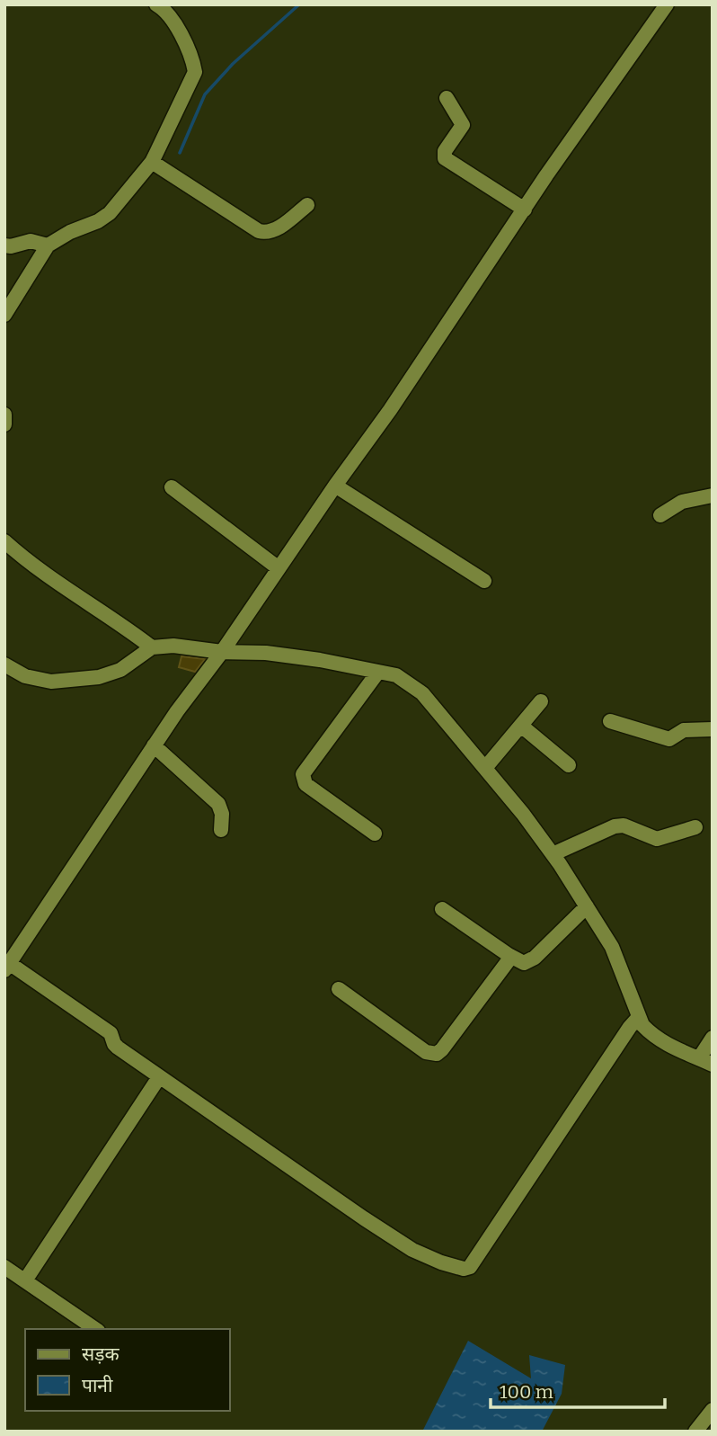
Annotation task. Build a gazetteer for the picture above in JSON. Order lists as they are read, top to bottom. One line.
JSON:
{"legend":["सड़क","पानी"],"scale_bar":"100 m"}
